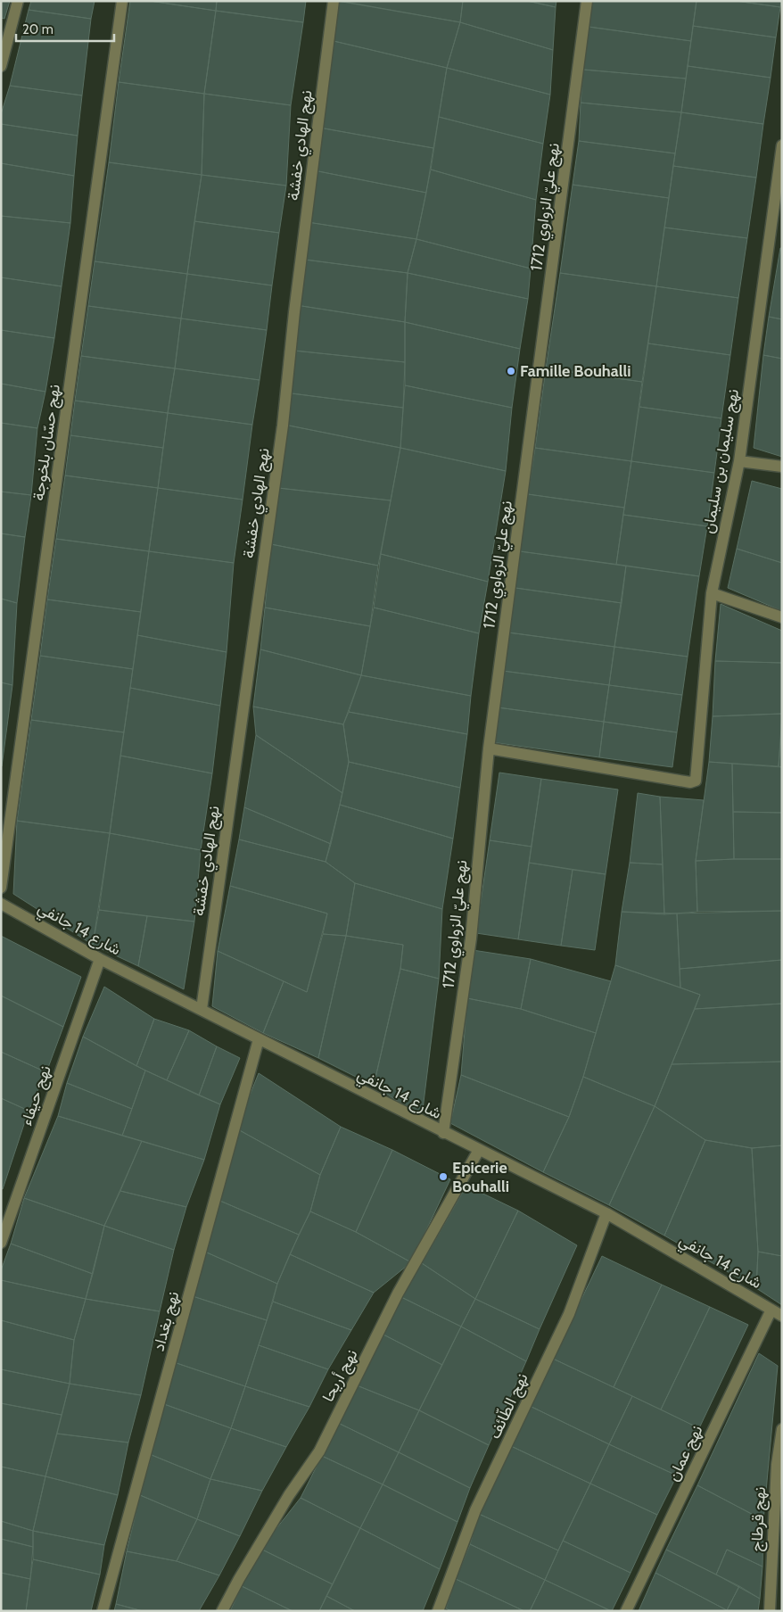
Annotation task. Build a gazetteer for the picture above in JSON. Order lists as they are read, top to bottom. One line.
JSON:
{"streets":{"street":["نهج الهادي خفشة","نهج عليّ الزواوي 1712","نهج حسّان بلخوجة","نهج سليمان بن سليمان","شارع 14 جانفي","نهج حيفاء","نهج بغداد","نهج أريحا","نهج الطّائف","نهج عمان","نهج قرطاج"]},"crossings":[["نهج الهادي خفشة","شارع 14 جانفي"],["نهج عليّ الزواوي 1712","نهج سليمان بن سليمان"],["نهج عليّ الزواوي 1712","شارع 14 جانفي"],["شارع 14 جانفي","نهج حيفاء"],["شارع 14 جانفي","نهج بغداد"],["شارع 14 جانفي","نهج أريحا"],["شارع 14 جانفي","نهج الطّائف"],["شارع 14 جانفي","نهج عمان"]],"places":["Famille Bouhalli","Epicerie Bouhalli"],"scale_bar":"20 m"}
